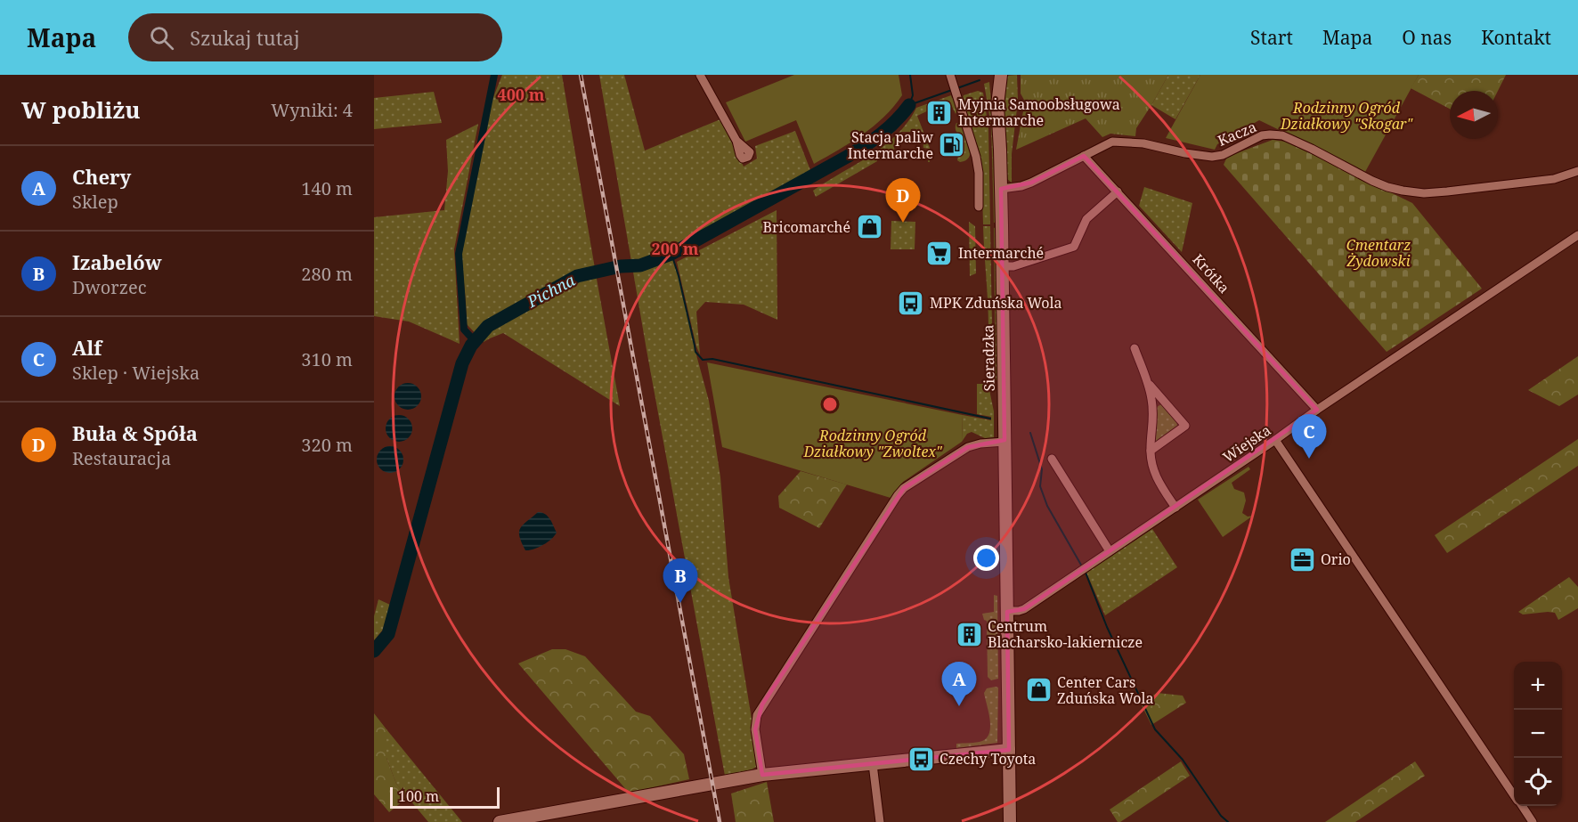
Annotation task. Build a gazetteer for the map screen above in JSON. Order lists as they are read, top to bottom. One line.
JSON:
{"streets":{"main road":["Sieradzka"],"street":["Kacza","Krótka","Wiejska"]},"crossings":[["Kacza","Krótka"],["Kacza","Sieradzka"],["Krótka","Wiejska"],["Sieradzka","Wiejska"]],"water":["Pichna"],"parks":["Rodzinny Ogród Działkowy \"Skogar\"","Cmentarz Żydowski","Rodzinny Ogród Działkowy \"Zwoltex\""],"places":{"building":["Myjnia Samoobsługowa Intermarche","Centrum Blacharsko-lakiernicze"],"fuel station":["Stacja paliw Intermarche"],"shop":["Bricomarché","Center Cars Zduńska Wola"],"supermarket":["Intermarché"],"bus stop":["MPK Zduńska Wola","Czechy Toyota"],"office":["Orio"]},"scale_bar":"100 m","north":"left","page":{"header":"Mapa","search":"Szukaj tutaj","nav":["Start","Mapa","O nas","Kontakt"],"heading":["W pobliżu","Wyniki: 4"],"list":[{"mark":"A","name":"Chery","note":"Sklep","value":"140 m"},{"mark":"B","name":"Izabelów","note":"Dworzec","value":"280 m"},{"mark":"C","name":"Alf","note":"Sklep · Wiejska","value":"310 m"},{"mark":"D","name":"Buła & Spóła","note":"Restauracja","value":"320 m"}],"pins":["D","C","B","A"],"map_buttons":["+","−"],"scale":"100 m"},"rings":["400 m","200 m"]}
